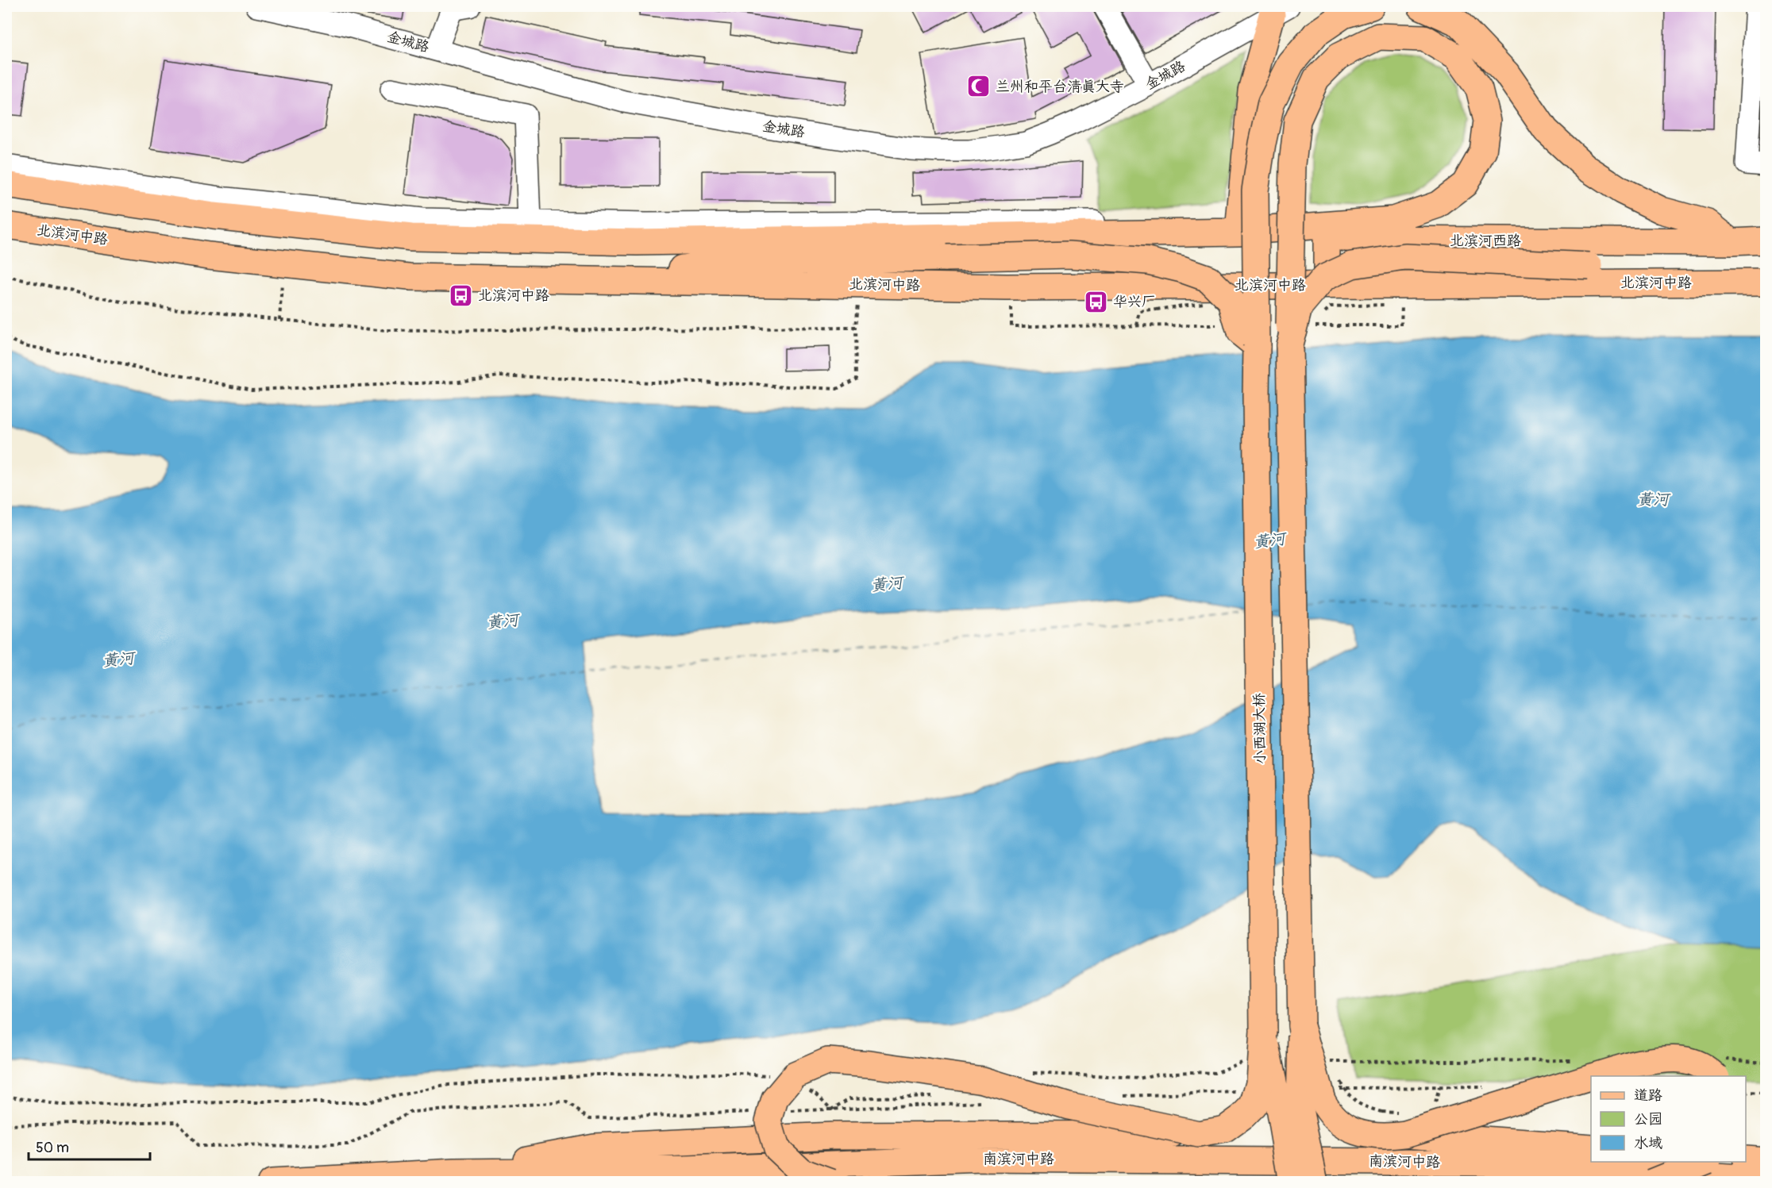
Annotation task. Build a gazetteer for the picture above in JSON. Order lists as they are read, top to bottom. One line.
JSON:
{"streets":{"main road":["北滨河中路","北滨河西路","小西湖大桥","南滨河中路"],"street":["金城路"]},"water":["黄河"],"places":{"mosque":["兰州和平台清真大寺"],"bus stop":["北滨河中路","华兴厂"]},"legend":["道路","公园","水域"],"scale_bar":"50 m"}
